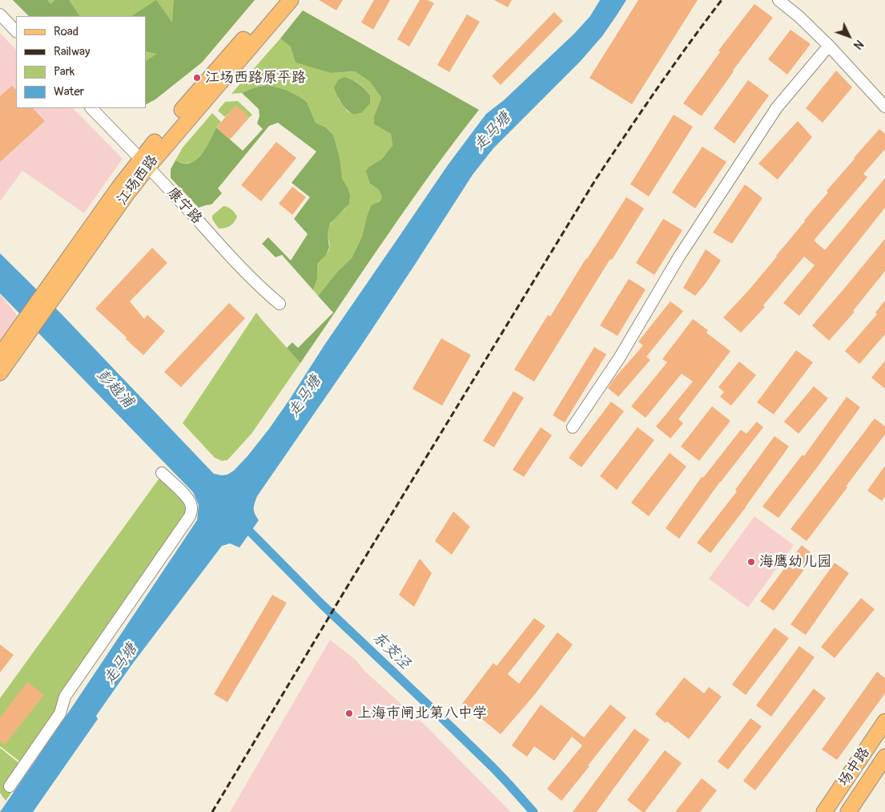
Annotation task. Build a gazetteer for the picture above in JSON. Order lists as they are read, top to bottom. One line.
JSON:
{"streets":{"main road":["江场西路","场中路"],"street":["康宁路"]},"crossings":[["江场西路","康宁路"]],"water":["走马塘","彭越浦","东茭泾"],"places":["江场西路原平路","海鹰幼儿园","上海市闸北第八中学"],"legend":["Road","Railway","Park","Water"],"north":"bottom right"}
